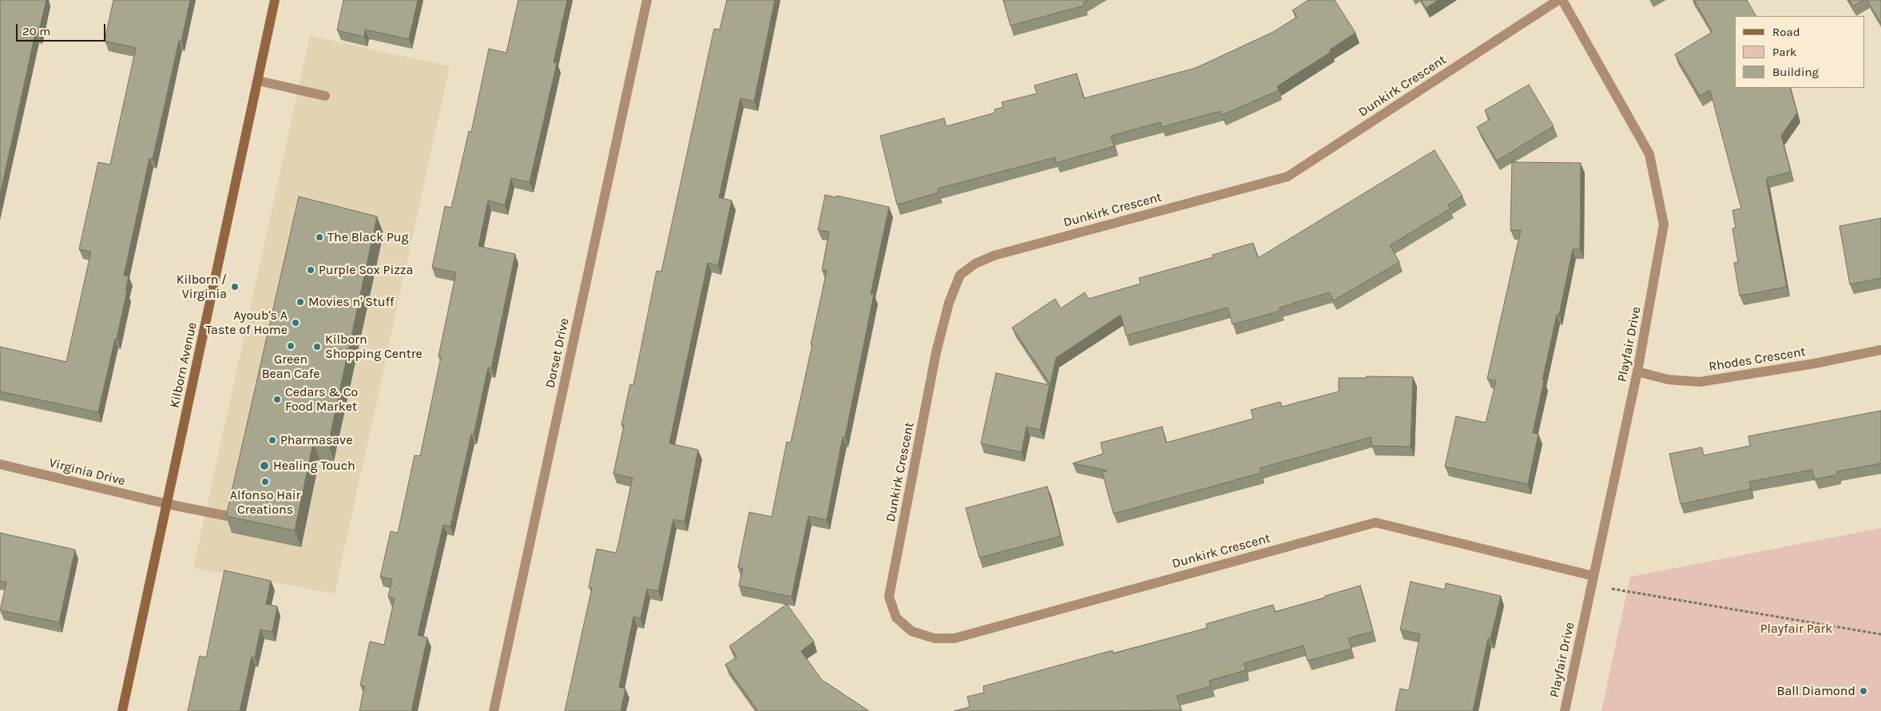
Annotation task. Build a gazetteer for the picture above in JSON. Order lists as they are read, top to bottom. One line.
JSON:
{"streets":{"street":["Dunkirk Crescent","Playfair Drive","Dorset Drive","Rhodes Crescent","Kilborn Avenue","Virginia Drive"]},"crossings":[["Dunkirk Crescent","Playfair Drive"],["Playfair Drive","Rhodes Crescent"],["Kilborn Avenue","Virginia Drive"]],"parks":["Playfair Park"],"places":["The Black Pug","Purple Sox Pizza","Kilborn / Virginia","Movies n' Stuff","Ayoub's A Taste of Home","Green Bean Cafe","Kilborn Shopping Centre","Cedars & Co Food Market","Pharmasave","Healing Touch","Alfonso Hair Creations","Ball Diamond"],"legend":["Road","Park","Building"],"scale_bar":"20 m"}
